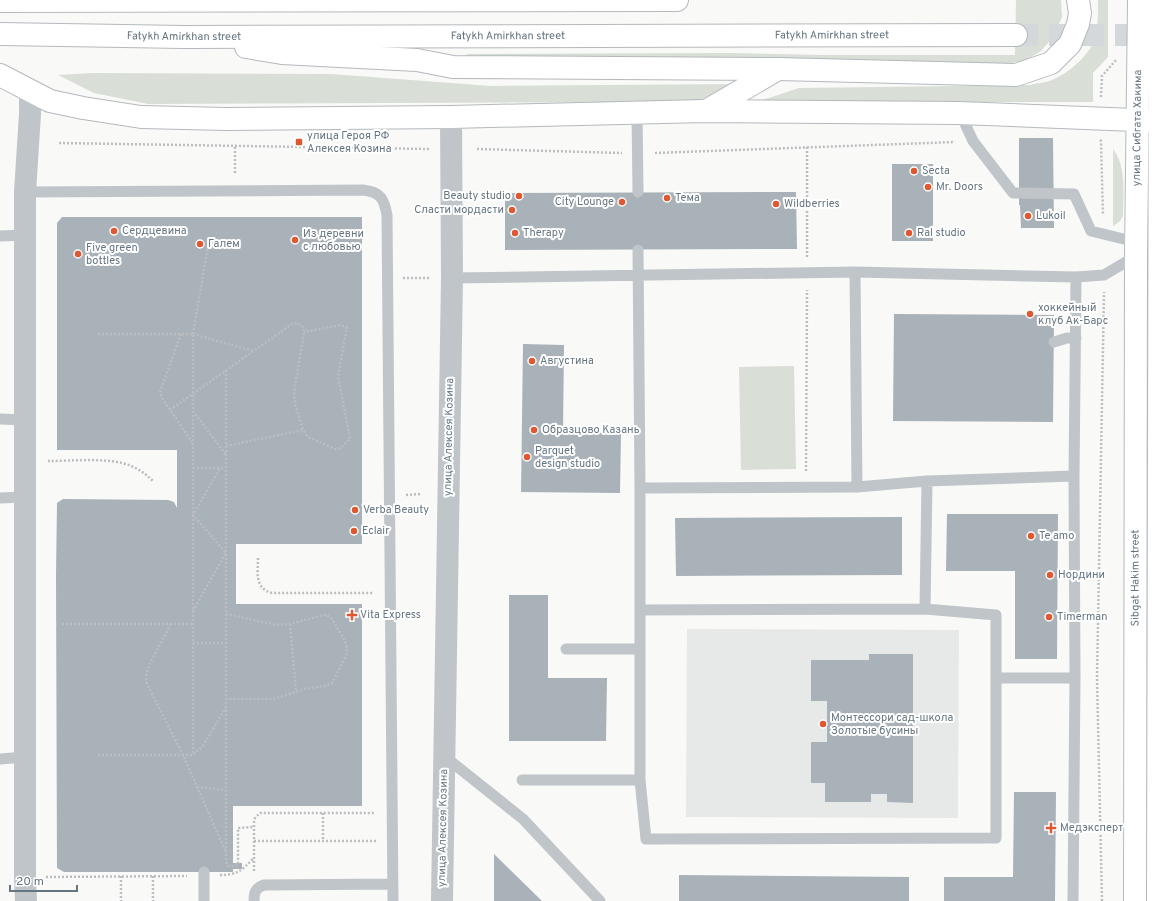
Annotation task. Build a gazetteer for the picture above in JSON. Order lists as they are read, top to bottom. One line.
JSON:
{"streets":{"main road":["Fatykh Amirkhan street","улица Сибгата Хакима","Sibgat Hakim street"],"street":["улица Алексея Козина"]},"crossings":[["улица Сибгата Хакима","Sibgat Hakim street"]],"places":{"transit":["улица Героя РФ Алексея Козина"],"other":["Secta","Mr. Doors","Beauty studio","Тема","City Lounge","Wildberries","Сласти мордасти","Lukoil","Сердцевина","Therapy","Ral studio","Из деревни с любовью","Галем","Five green bottles","хоккейный клуб Ак-Барс","Августина","Образцово Казань","Parquet design studio","Verba Beauty","Eclair","Te amo","Нордини","Timerman","Монтессори сад-школа Золотые бусины"],"health":["Vita Express","Медэксперт"]},"scale_bar":"20 m"}
